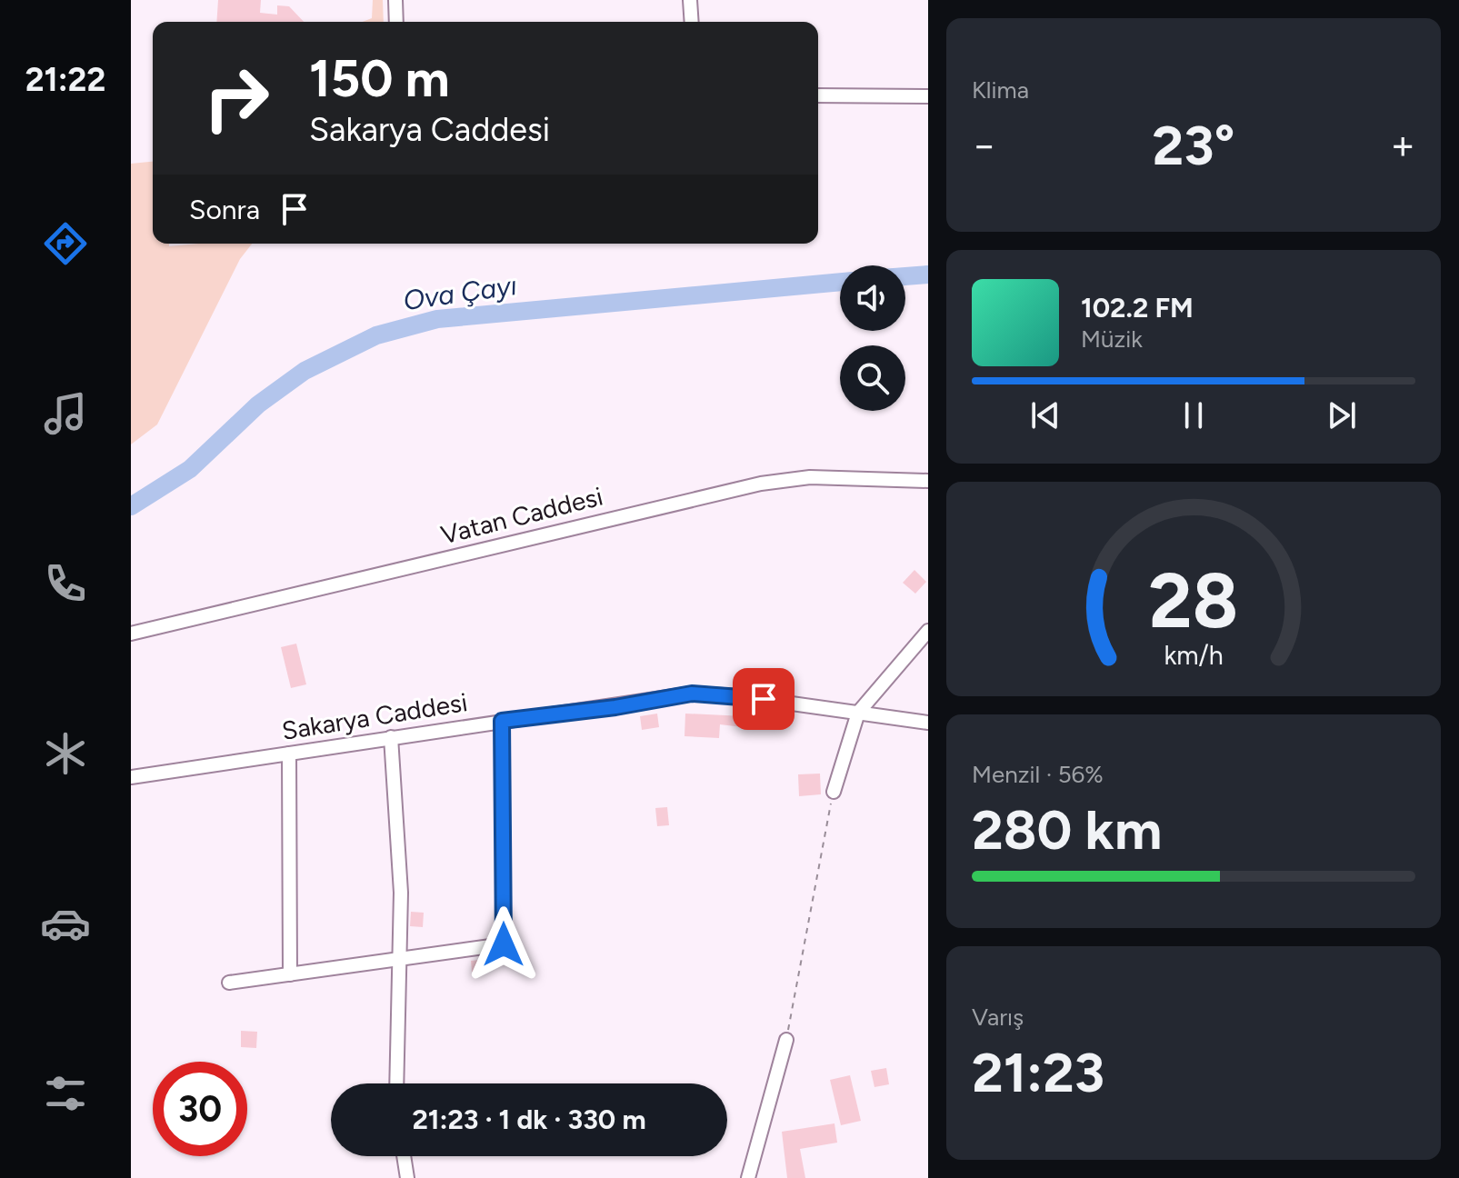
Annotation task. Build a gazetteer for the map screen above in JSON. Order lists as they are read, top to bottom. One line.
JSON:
{"streets":{"street":["Vatan Caddesi","Sakarya Caddesi"]},"water":["Ova Çayı"],"page":{"tabs":"21:22","tile":["Klima",["Menzil · 56%","280 km"],["Varış","21:23"]],"turn":["150 m","Sakarya Caddesi"],"heat":["−","23°","+"],"then":"Sonra","song":["102.2 FM","Müzik"],"limit":"30","trip":"21:23 · 1 dk · 330 m","gauge":["28","km/h"]}}
